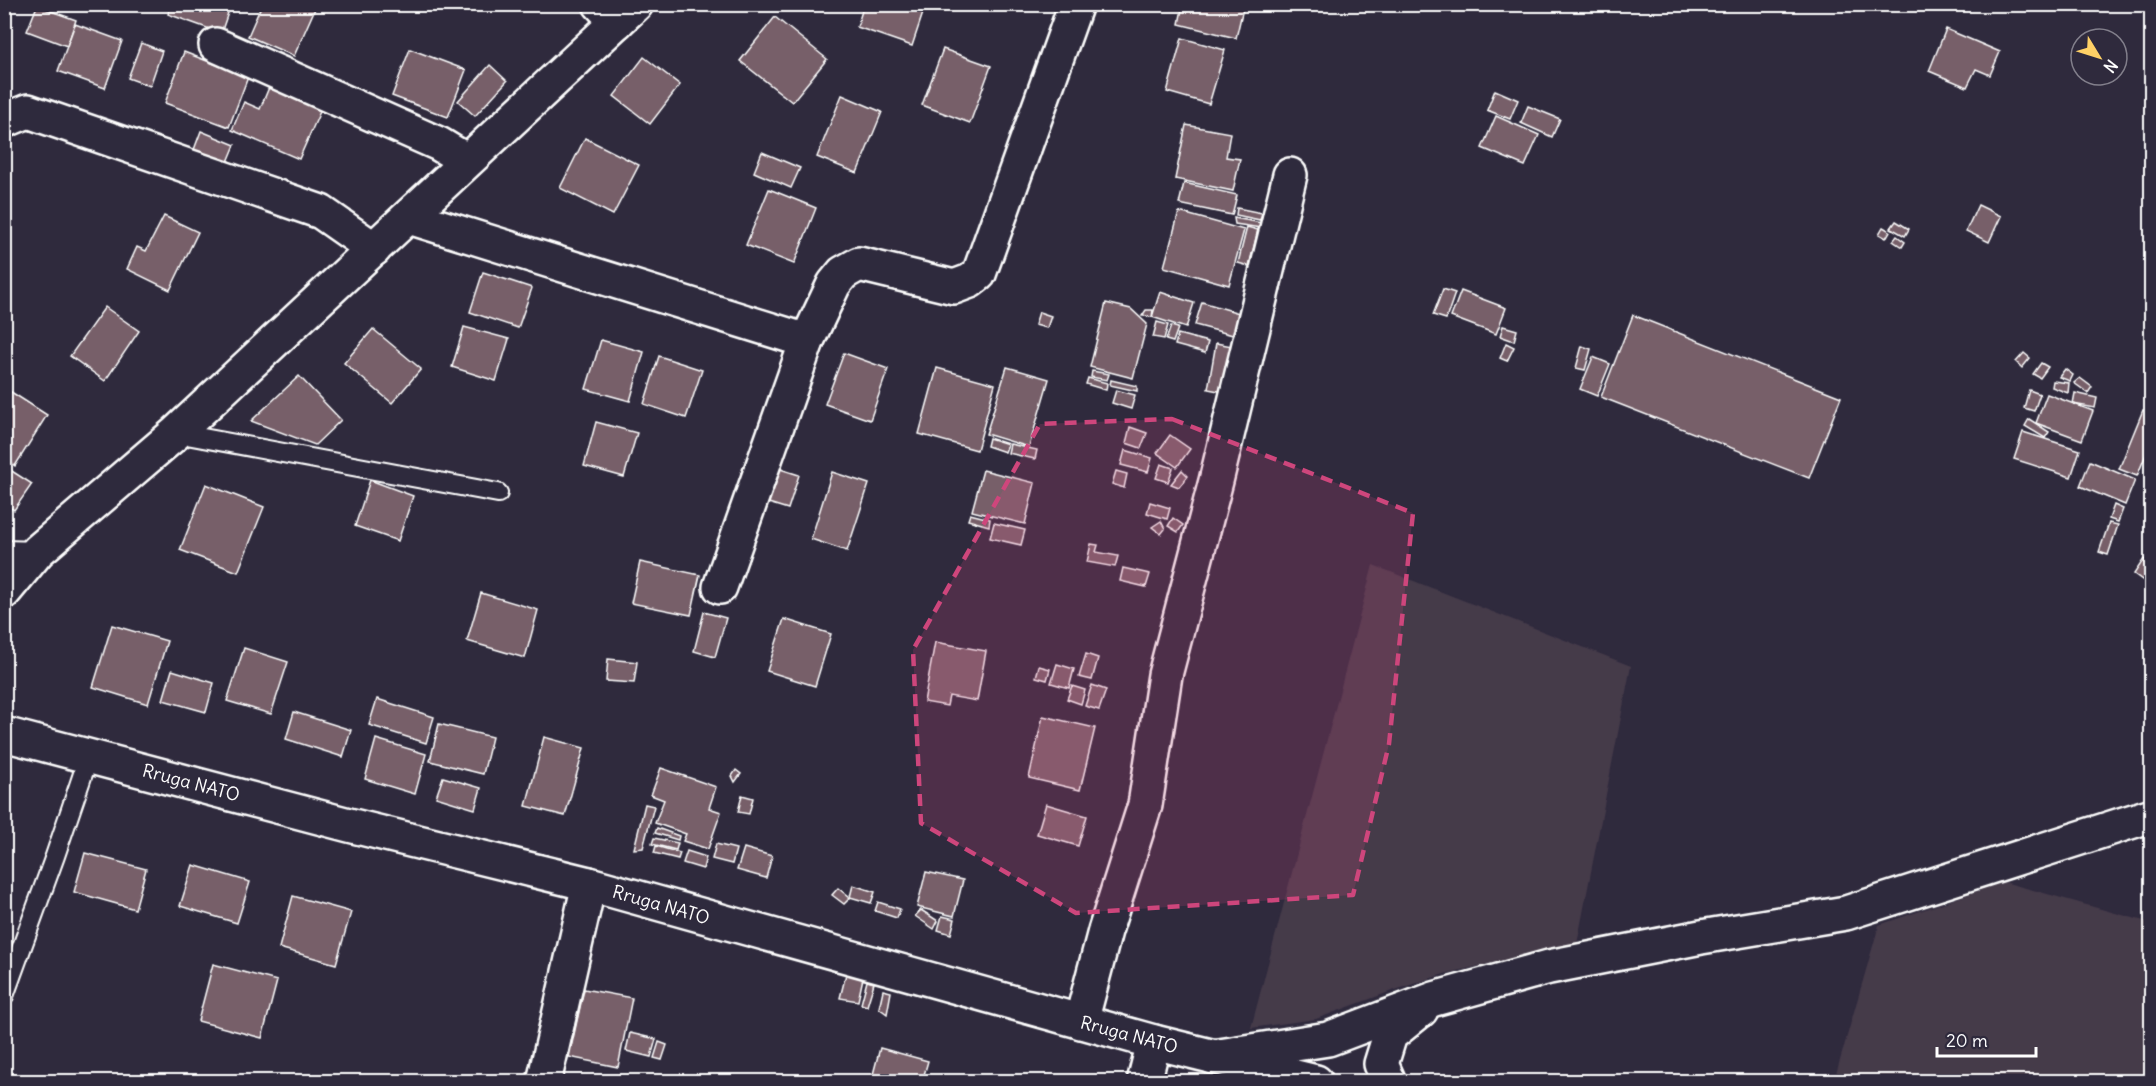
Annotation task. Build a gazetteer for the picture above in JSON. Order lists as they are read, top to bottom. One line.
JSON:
{"streets":{"street":["Rruga NATO"]},"scale_bar":"20 m","north":"bottom right"}
